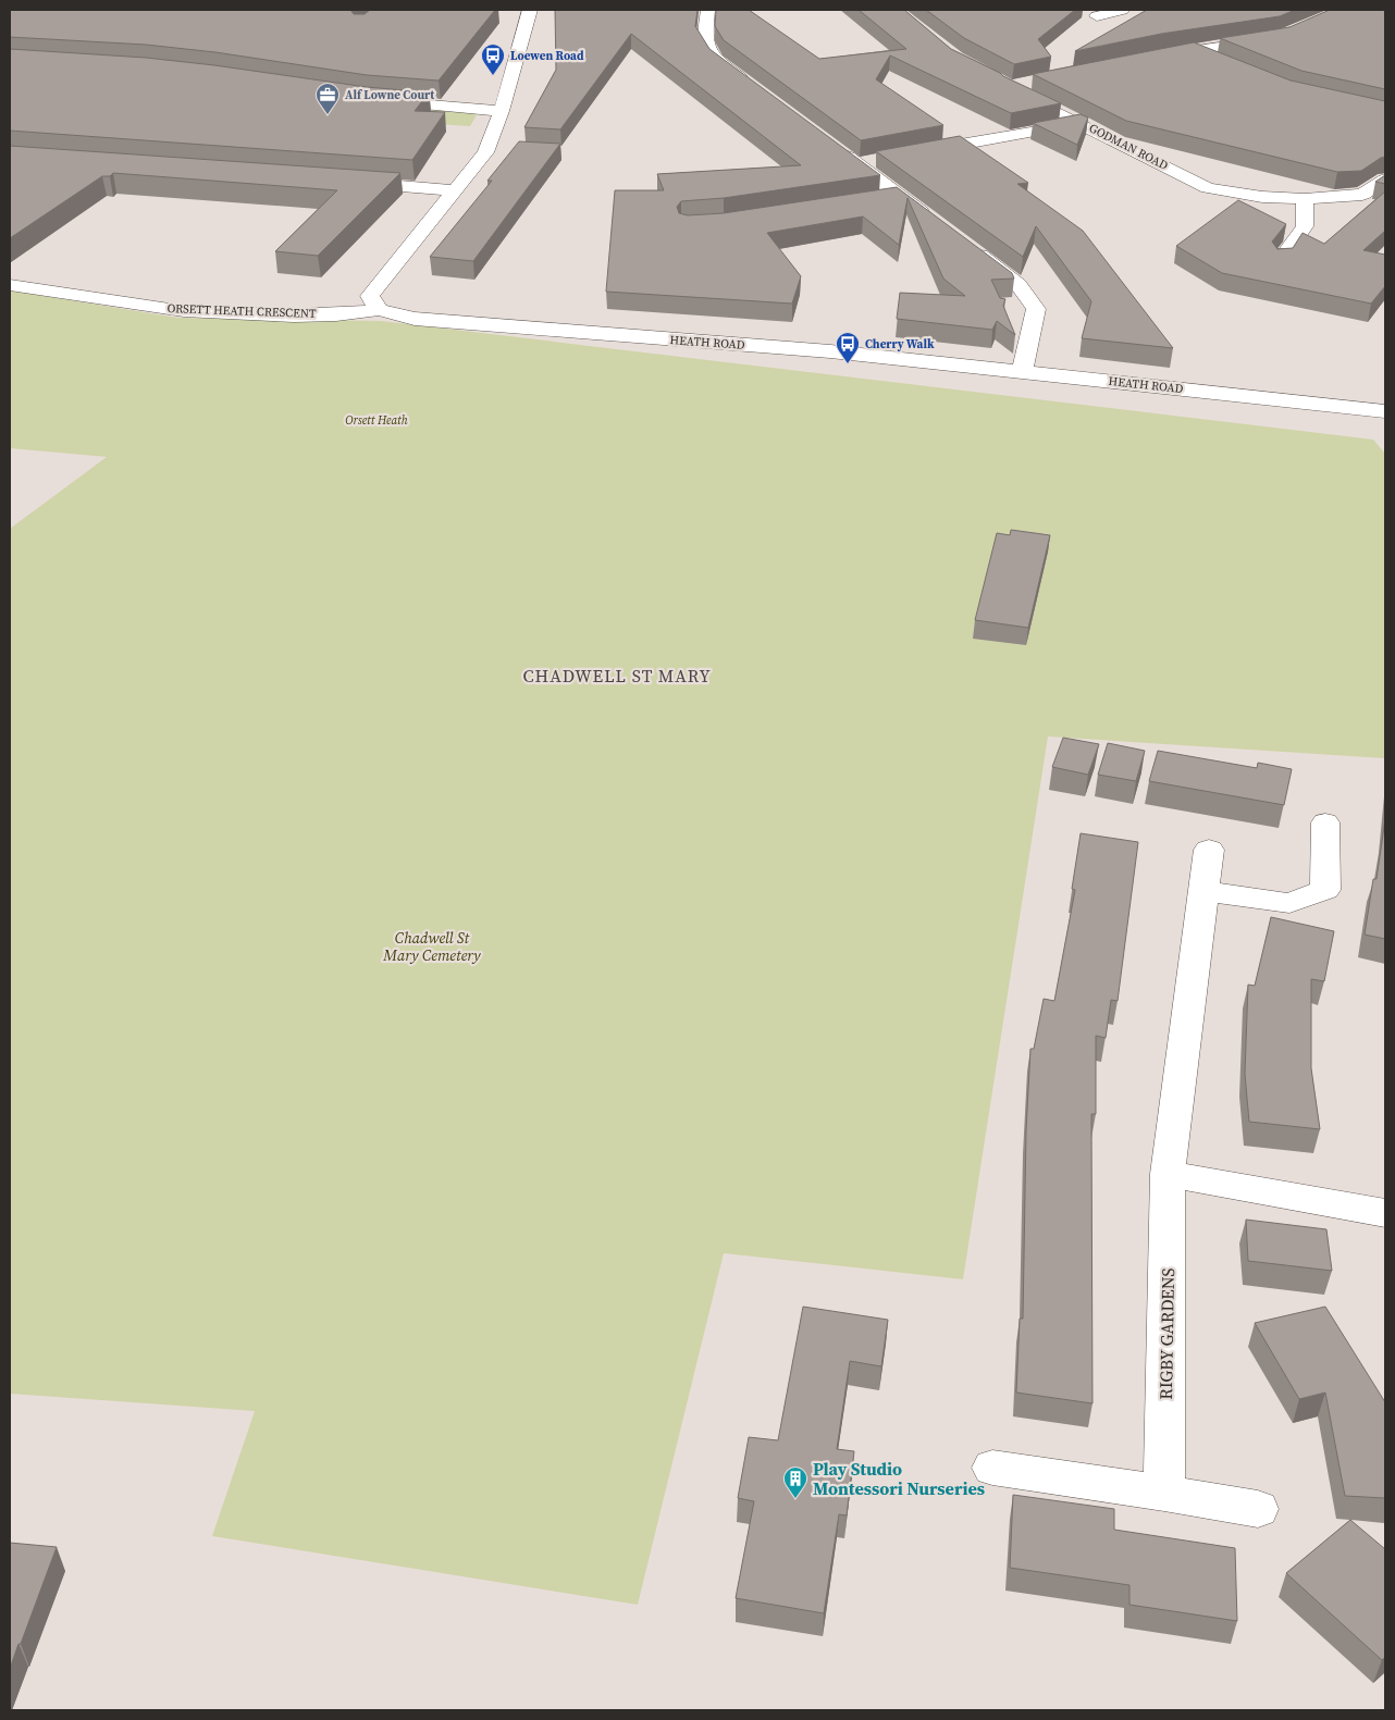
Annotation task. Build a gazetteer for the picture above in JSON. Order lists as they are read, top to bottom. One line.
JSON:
{"streets":{"street":["GODMAN ROAD","ORSETT HEATH CRESCENT","HEATH ROAD","RIGBY GARDENS"]},"crossings":[["ORSETT HEATH CRESCENT","HEATH ROAD"]],"districts":["CHADWELL ST MARY"],"parks":["Orsett Heath","Chadwell St Mary Cemetery"],"places":{"bus stop":["Loewen Road","Cherry Walk"],"office":["Alf Lowne Court"],"building":["Play Studio Montessori Nurseries"]}}
